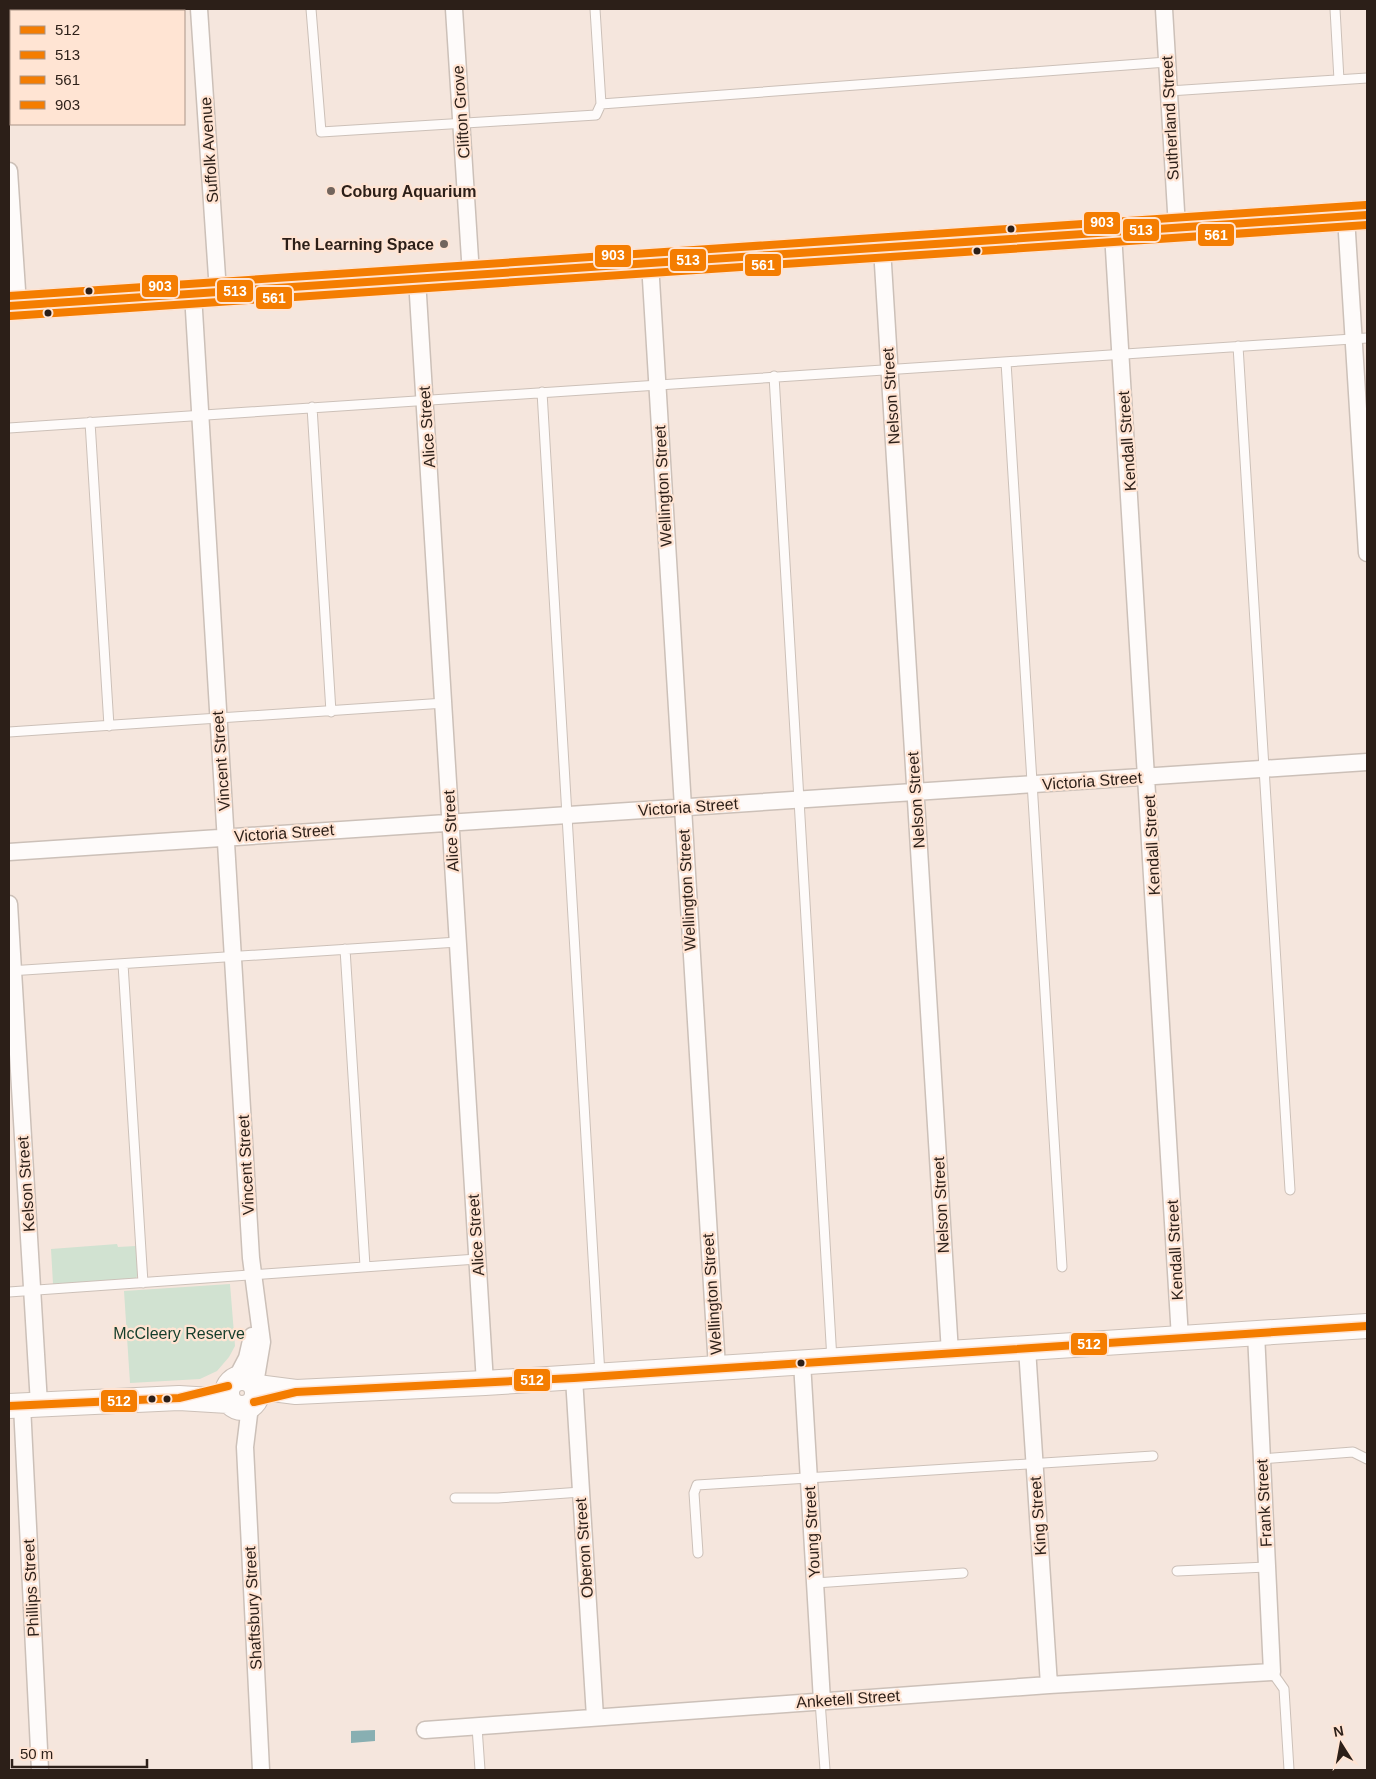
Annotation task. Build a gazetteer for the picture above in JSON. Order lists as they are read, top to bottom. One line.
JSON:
{"streets":{"street":["Clifton Grove","Sutherland Street","Suffolk Avenue","Nelson Street","Alice Street","Kendall Street","Wellington Street","Vincent Street","Victoria Street","Kelson Street","Frank Street","King Street","Young Street","Oberon Street","Phillips Street","Shaftsbury Street","Anketell Street"]},"crossings":[["Suffolk Avenue","Vincent Street"],["Nelson Street","Victoria Street"],["Alice Street","Victoria Street"],["Kendall Street","Victoria Street"],["Wellington Street","Victoria Street"],["Vincent Street","Victoria Street"],["Vincent Street","Shaftsbury Street"],["Kelson Street","Phillips Street"],["Frank Street","Anketell Street"],["King Street","Anketell Street"],["Young Street","Anketell Street"],["Oberon Street","Anketell Street"]],"parks":["McCleery Reserve"],"places":["Coburg Aquarium","The Learning Space"],"lines":["transit line 903","transit line 513","transit line 561","transit line 512"],"legend":["512","513","561","903"],"scale_bar":"50 m","north":"top"}
